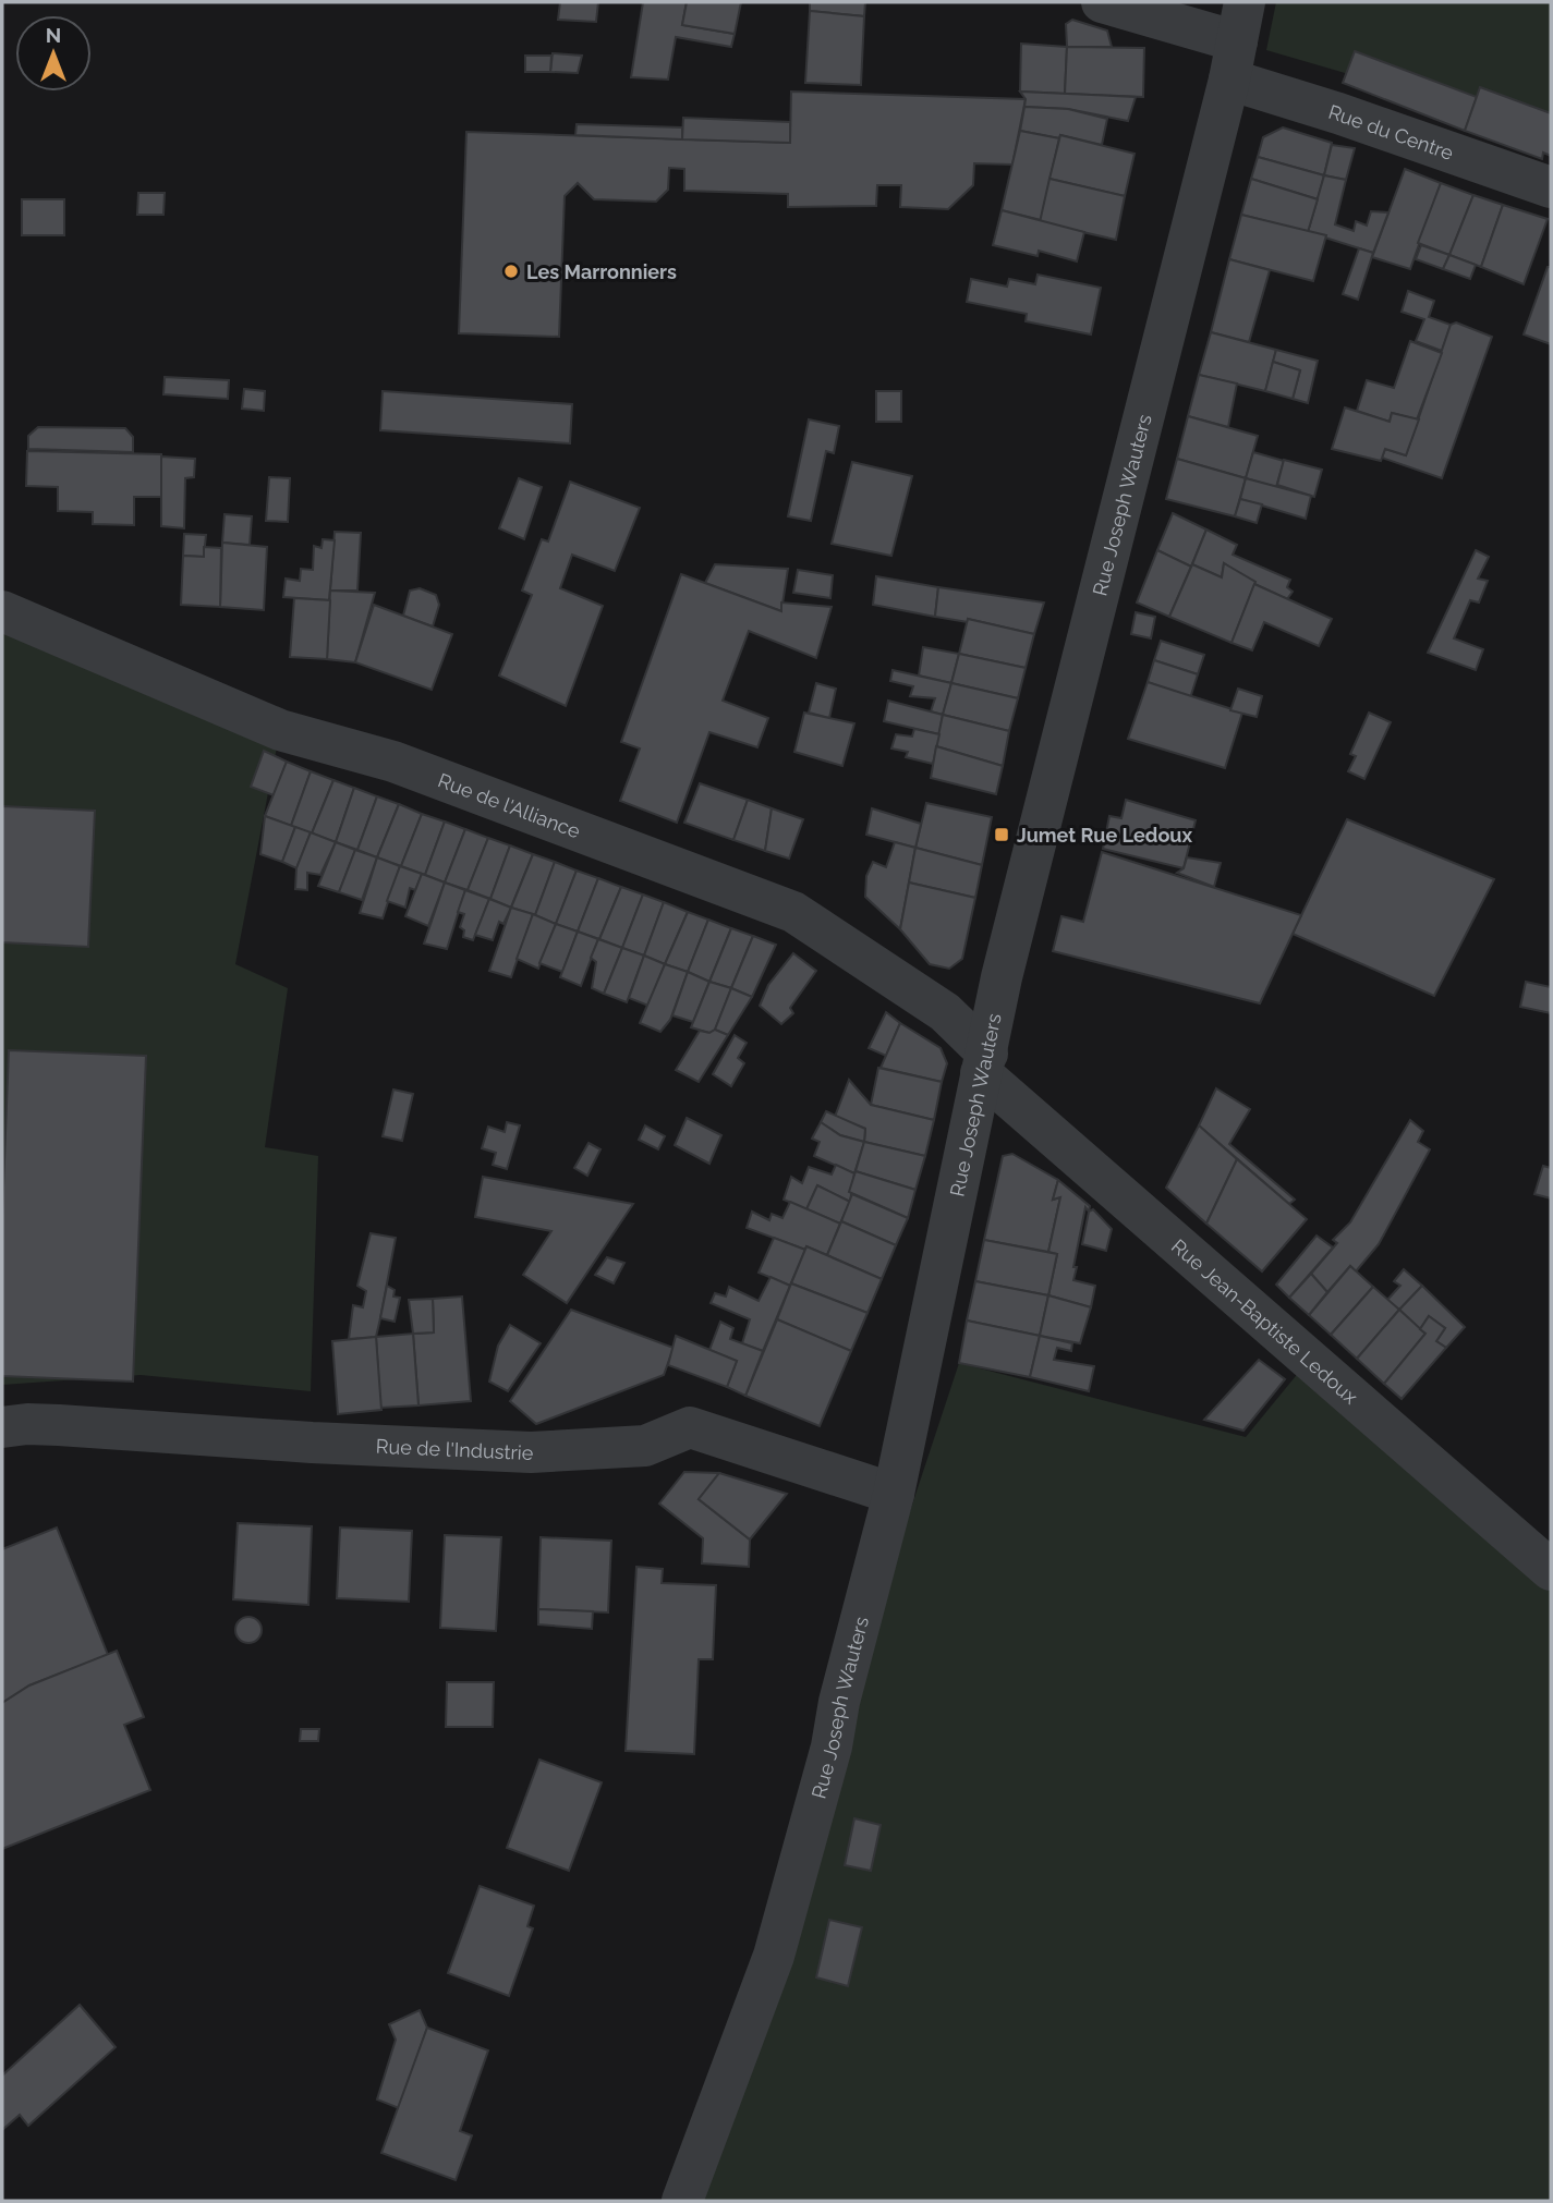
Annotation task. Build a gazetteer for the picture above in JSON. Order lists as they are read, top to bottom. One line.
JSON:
{"streets":{"street":["Rue du Centre","Rue Joseph Wauters","Rue de l'Alliance","Rue Jean-Baptiste Ledoux","Rue de l'Industrie"]},"crossings":[["Rue du Centre","Rue Joseph Wauters"],["Rue Joseph Wauters","Rue de l'Alliance"],["Rue Joseph Wauters","Rue Jean-Baptiste Ledoux"],["Rue Joseph Wauters","Rue de l'Industrie"],["Rue de l'Alliance","Rue Jean-Baptiste Ledoux"]],"places":{"other":["Les Marronniers"],"transit":["Jumet Rue Ledoux"]},"north":"top"}
